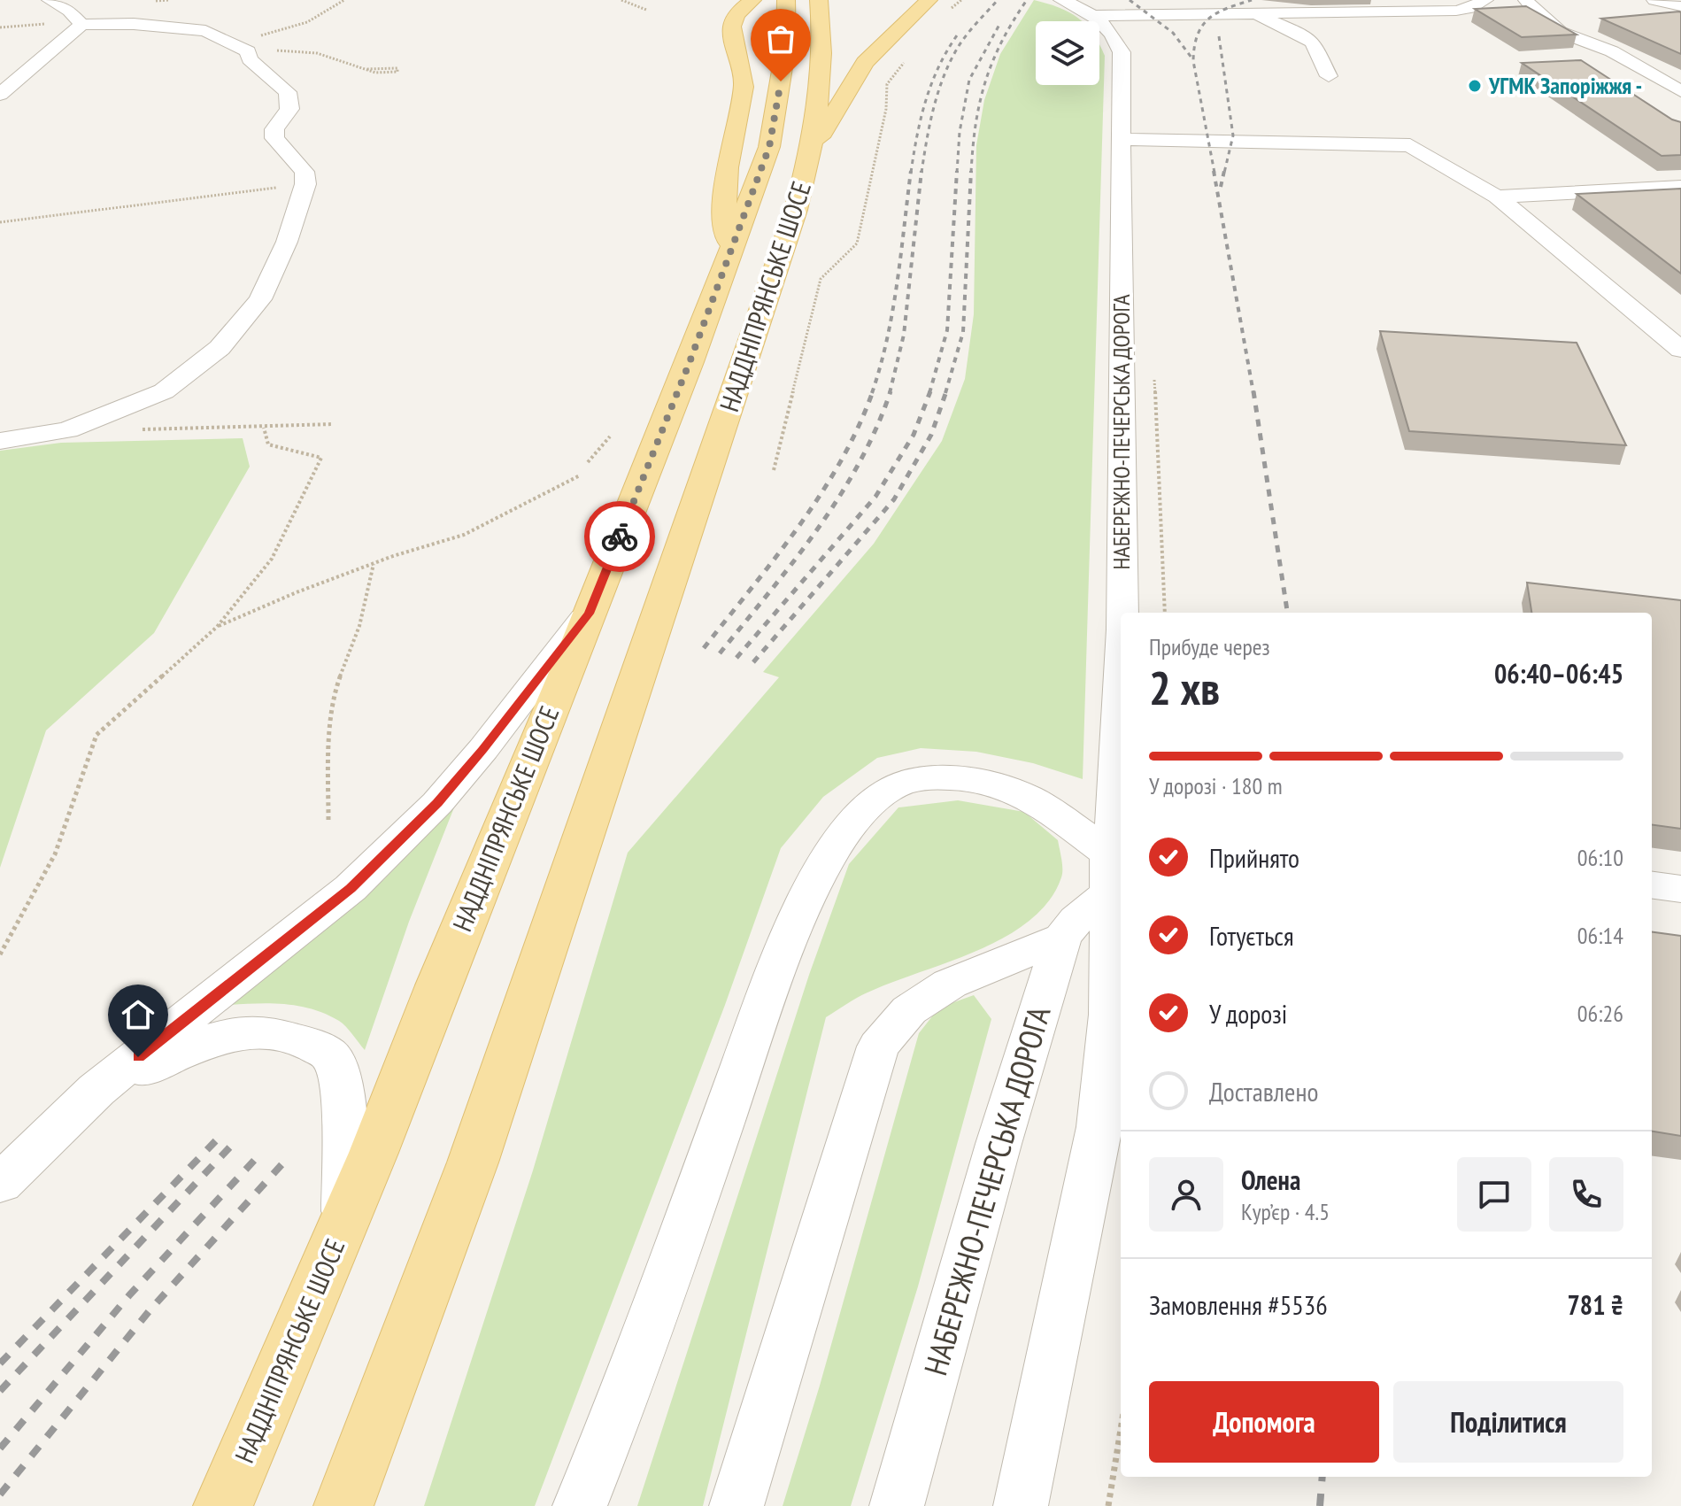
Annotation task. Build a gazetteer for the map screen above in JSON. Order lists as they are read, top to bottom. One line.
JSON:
{"streets":{"main road":["НАДДНІПРЯНСЬКЕ ШОСЕ"],"street":["НАБЕРЕЖНО-ПЕЧЕРСЬКА ДОРОГА"]},"places":["УГМК Запоріжжя -"],"page":{"heading":["2 хв","Прибуде через","06:40–06:45"],"panel":["Олена","Кур’єр · 4.5","Замовлення #5536","781 ₴"],"bar":"У дорозі · 180 m","list":[["Прийнято","06:10"],["Готується","06:14"],["У дорозі","06:26"],"Доставлено"],"buttons":["Допомога","Поділитися"]}}
